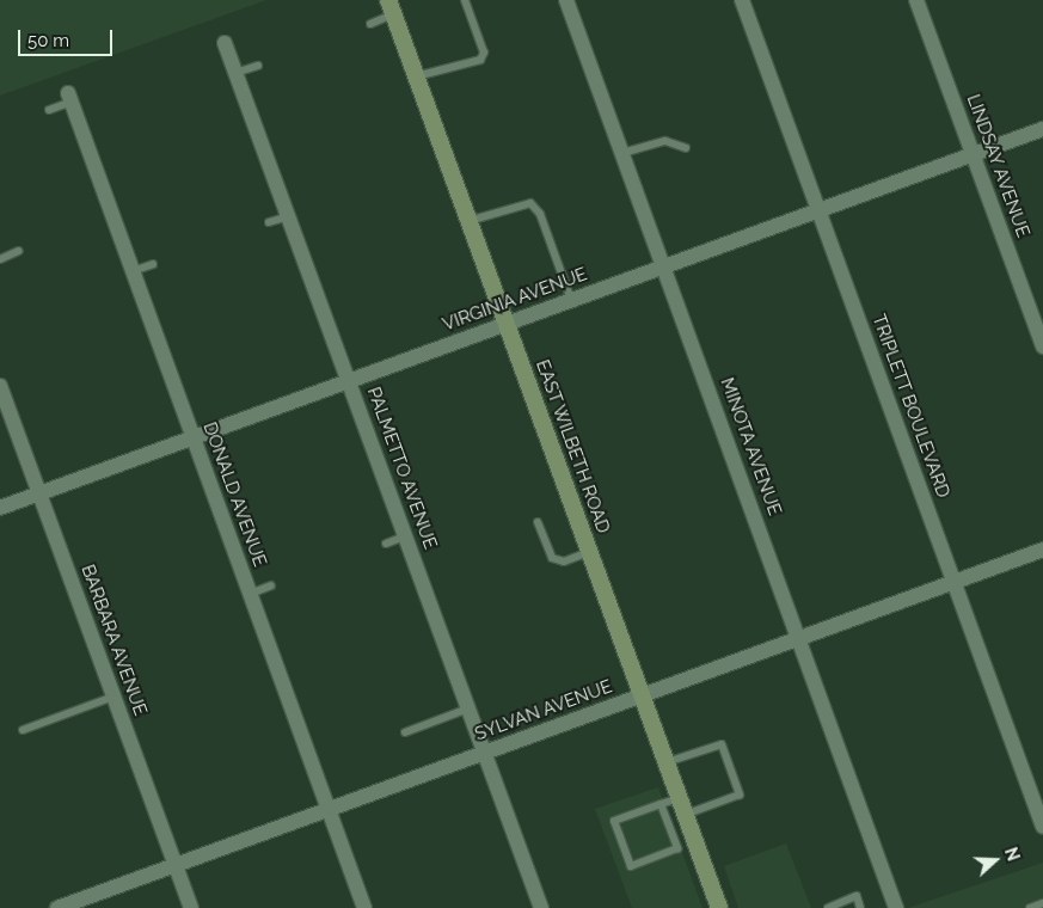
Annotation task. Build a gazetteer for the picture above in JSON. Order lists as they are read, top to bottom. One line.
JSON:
{"streets":{"main road":["EAST WILBETH ROAD"],"street":["LINDSAY AVENUE","VIRGINIA AVENUE","TRIPLETT BOULEVARD","MINOTA AVENUE","PALMETTO AVENUE","DONALD AVENUE","BARBARA AVENUE","SYLVAN AVENUE"]},"crossings":[["LINDSAY AVENUE","VIRGINIA AVENUE"],["VIRGINIA AVENUE","TRIPLETT BOULEVARD"],["VIRGINIA AVENUE","EAST WILBETH ROAD"],["VIRGINIA AVENUE","MINOTA AVENUE"],["VIRGINIA AVENUE","PALMETTO AVENUE"],["VIRGINIA AVENUE","DONALD AVENUE"],["VIRGINIA AVENUE","BARBARA AVENUE"],["TRIPLETT BOULEVARD","SYLVAN AVENUE"],["EAST WILBETH ROAD","SYLVAN AVENUE"],["MINOTA AVENUE","SYLVAN AVENUE"],["PALMETTO AVENUE","SYLVAN AVENUE"],["DONALD AVENUE","SYLVAN AVENUE"],["BARBARA AVENUE","SYLVAN AVENUE"]],"scale_bar":"50 m","north":"right"}
